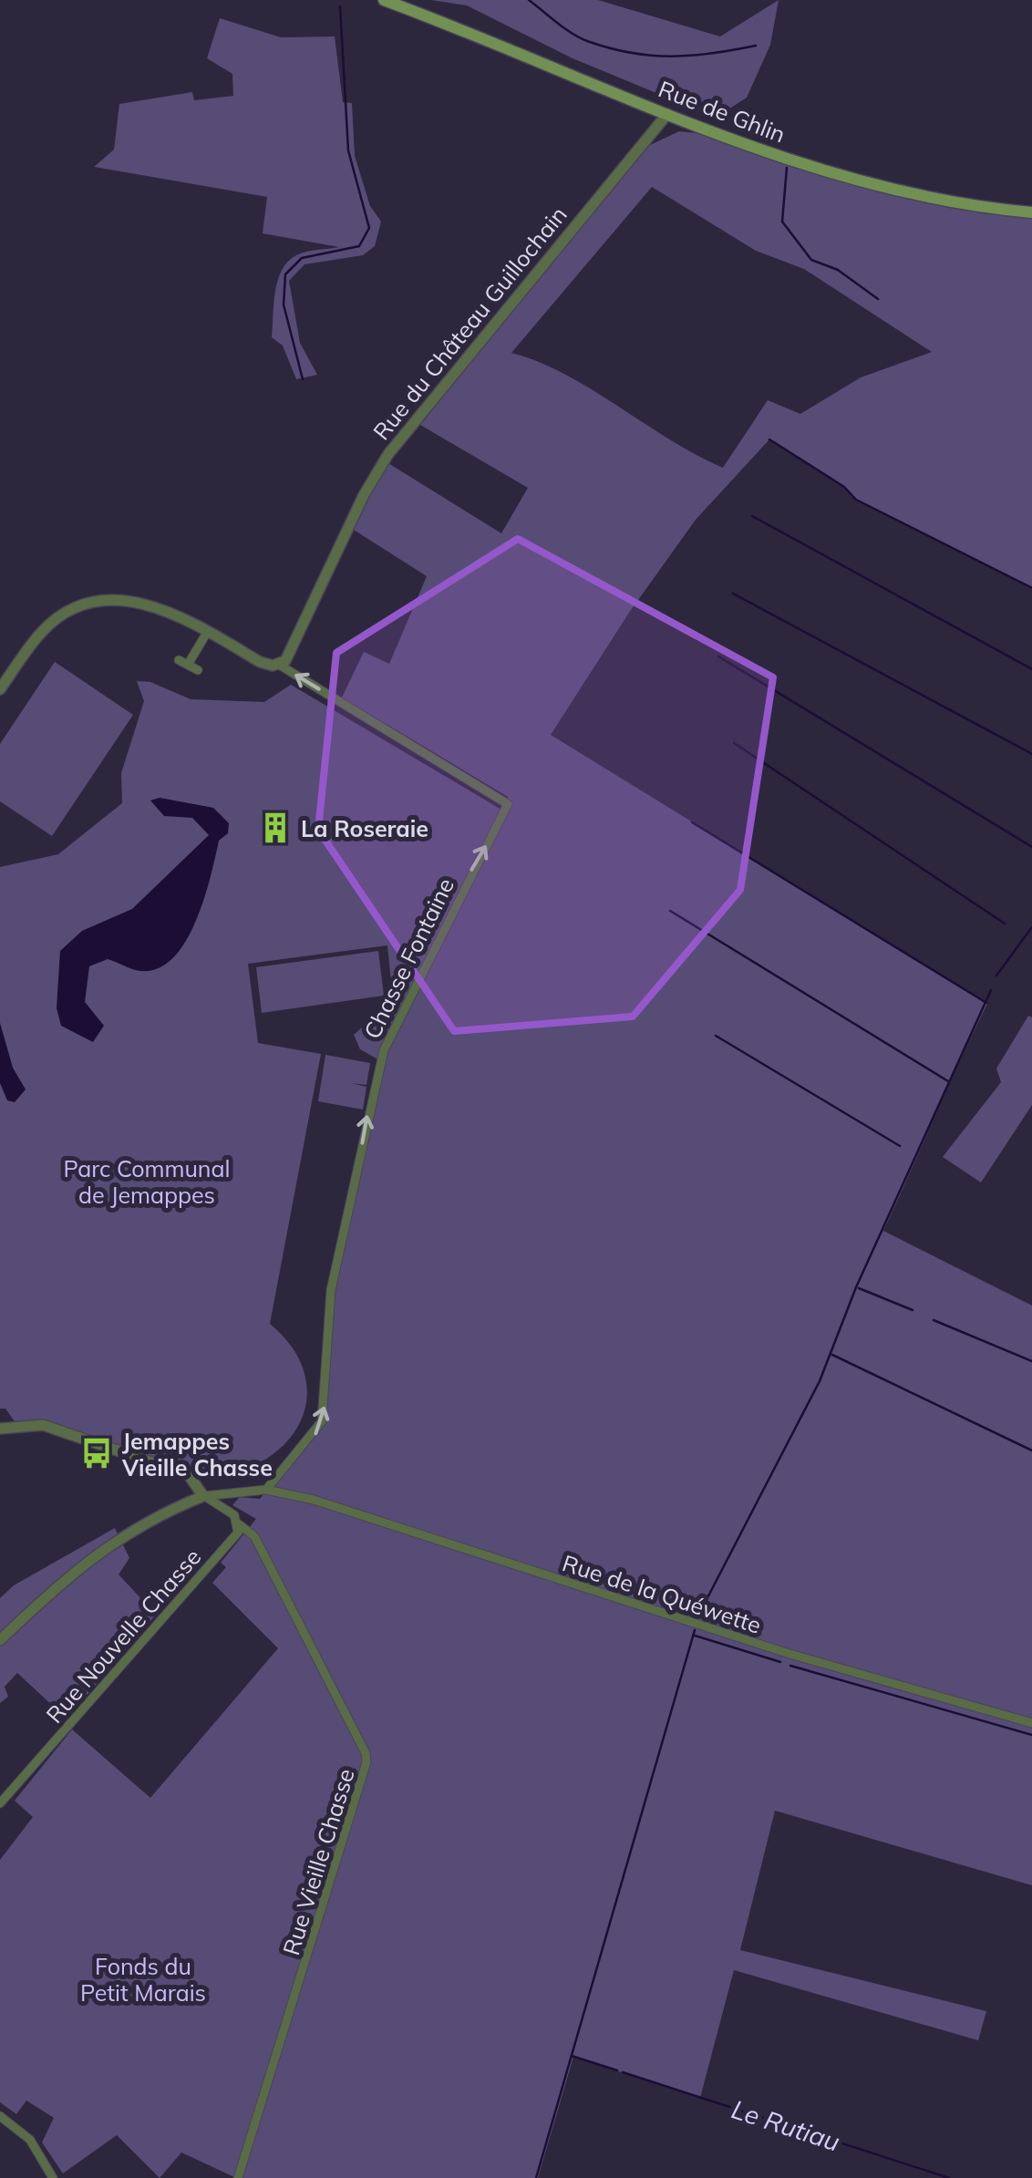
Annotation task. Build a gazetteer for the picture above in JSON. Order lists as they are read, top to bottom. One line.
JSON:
{"streets":{"main road":["Rue de Ghlin"],"street":["Rue du Château Guillochain","Chasse Fontaine","Rue de la Quéwette","Rue Nouvelle Chasse","Rue Vieille Chasse"]},"crossings":[["Rue de Ghlin","Rue du Château Guillochain"],["Rue du Château Guillochain","Chasse Fontaine"],["Chasse Fontaine","Rue de la Quéwette"],["Rue Nouvelle Chasse","Rue Vieille Chasse"]],"one_way":["Chasse Fontaine"],"water":["Le Rutiau"],"parks":["Parc Communal de Jemappes","Fonds du Petit Marais"],"places":{"building":["La Roseraie"],"bus stop":["Jemappes Vieille Chasse"]}}
